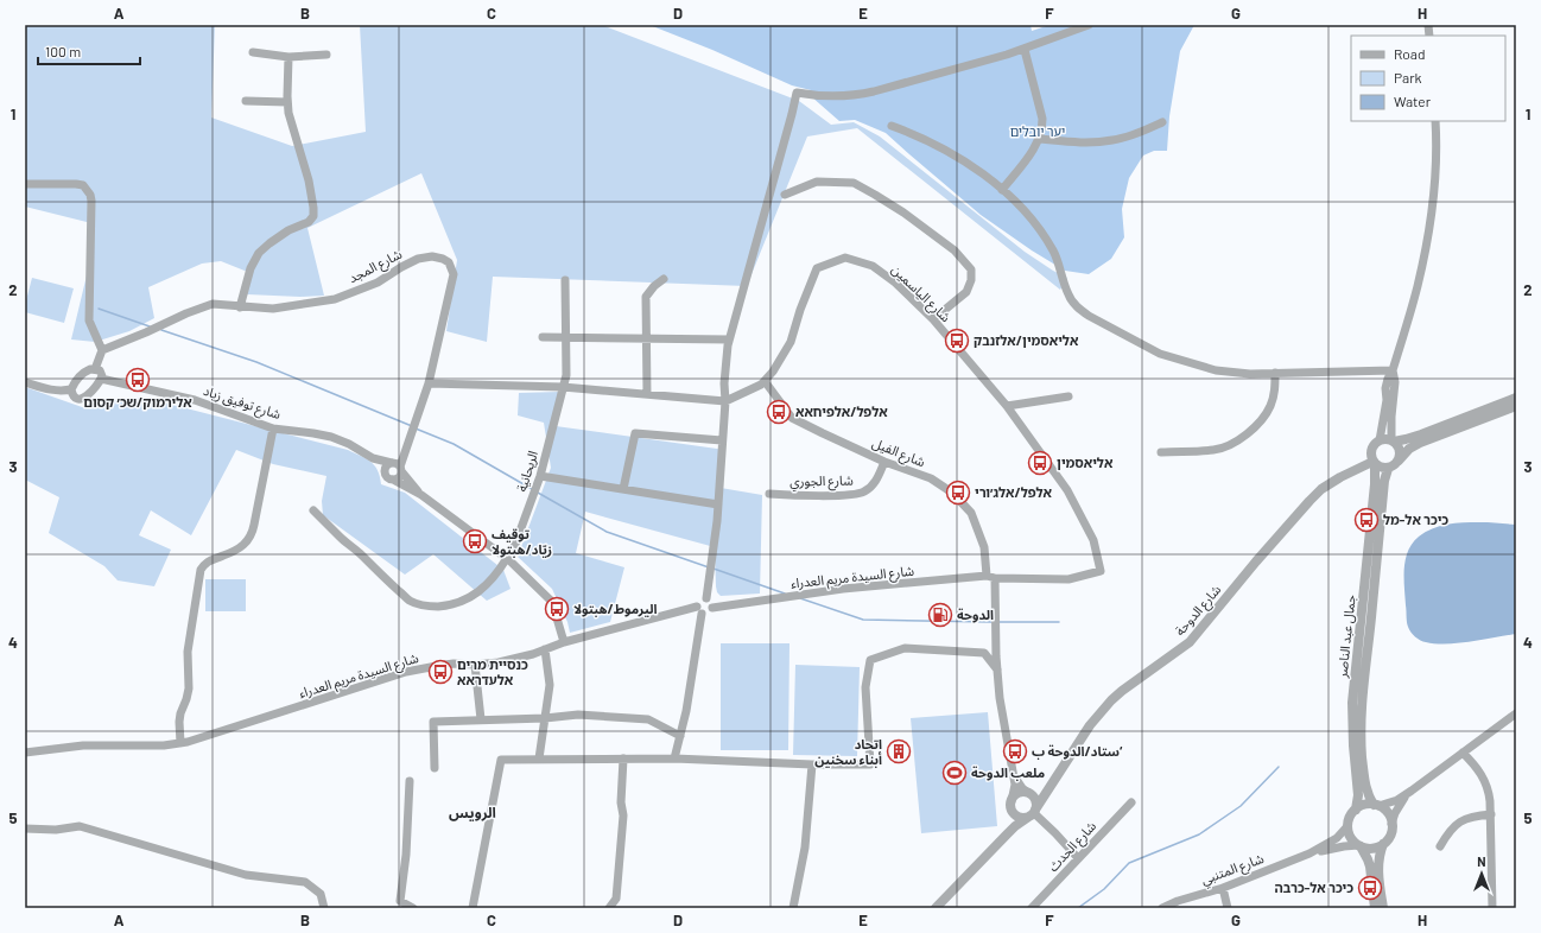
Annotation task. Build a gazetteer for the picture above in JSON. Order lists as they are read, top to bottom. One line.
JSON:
{"streets":{"street":["شارع المجد","شارع الياسمين","شارع توفيق زياد","شارع الفيل","الريحانية","شارع الجوري","شارع السيدة مريم العدراء","شارع الدوحة","جمال عبد الناصر","شارع الحدث","شارع المتنبي"]},"crossings":[["شارع الياسمين","شارع الفيل"],["شارع الياسمين","شارع السيدة مريم العدراء"],["شارع الفيل","شارع الجوري"],["شارع الفيل","شارع السيدة مريم العدراء"],["شارع الدوحة","جمال عبد الناصر"]],"districts":["الرويس"],"parks":["יער יובלים"],"places":{"bus stop":["אליאסמין/אלזנבק","אלירמוק/שכ׳ קסום","אלפל/אלפיחאא","אליאסמין","אלפל/אלג׳ורי","כיכר אל-מל","توقيف زيّاد/هبتولا","اليرموط/هبتولا","כנסיית מרים אלעדראא","ستاد/الدوحة ب‘","כיכר אל-כרבה"],"fuel station":["الدوحة"],"building":["اتحاد أبناء سخنين"],"sports":["ملعب الدوحة"]},"legend":["Road","Park","Water"],"scale_bar":"100 m","north":"top","grid":{"columns":["A","B","C","D","E","F","G","H"],"rows":["1","2","3","4","5"]}}
